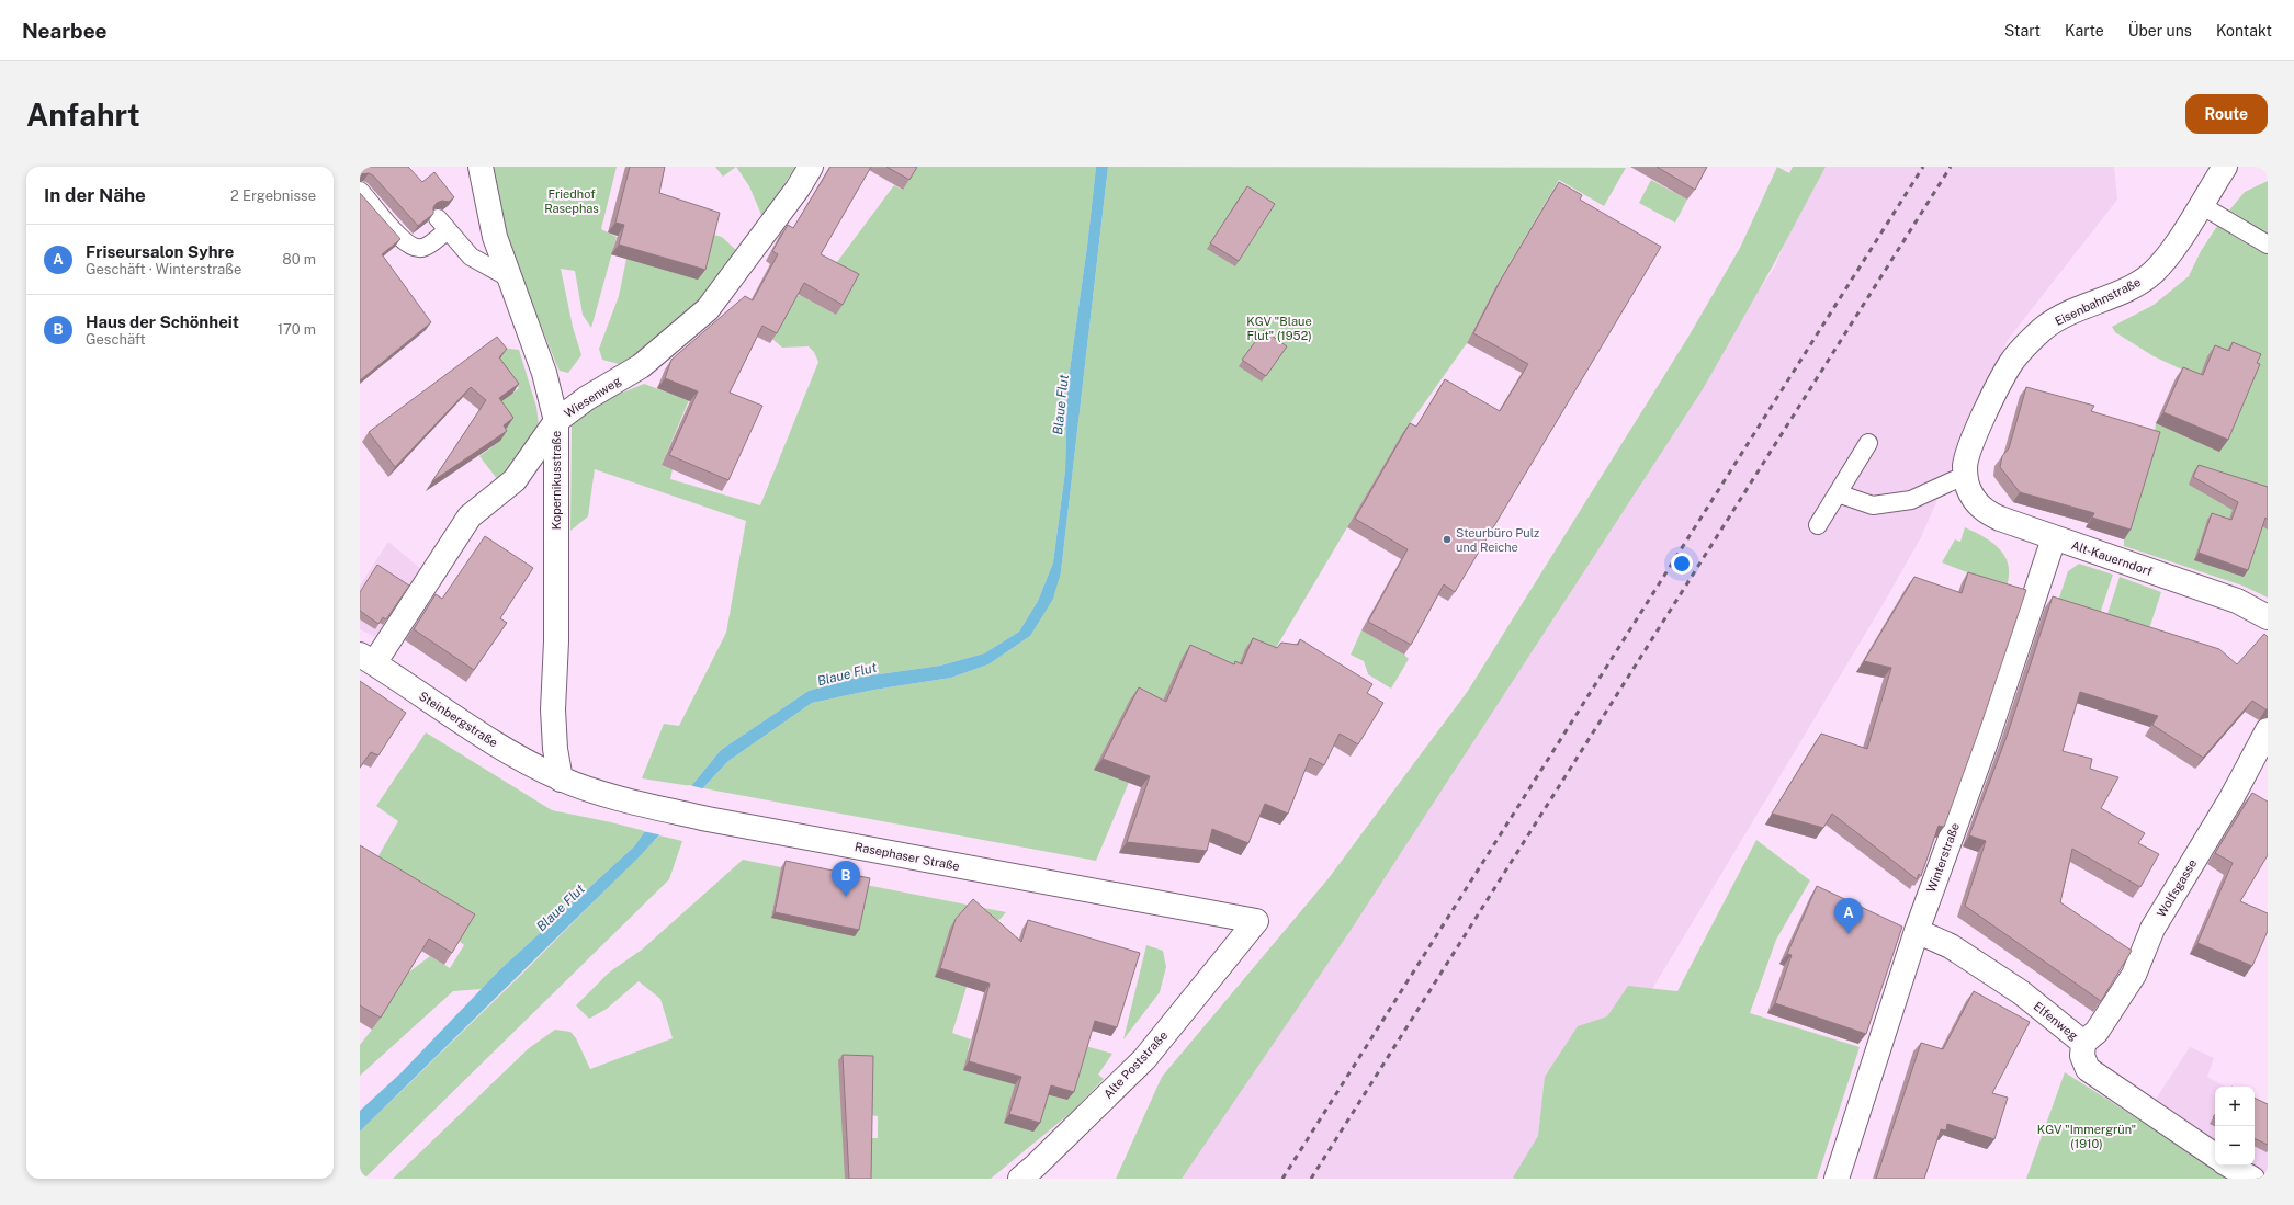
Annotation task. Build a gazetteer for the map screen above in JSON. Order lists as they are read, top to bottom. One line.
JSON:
{"streets":{"street":["Eisenbahnstraße","Wiesenweg","Kopernikusstraße","Alt-Kauerndorf","Steinbergstraße","Rasephaser Straße","Winterstraße","Wolfsgasse","Elfenweg","Alte Poststraße"]},"crossings":[["Eisenbahnstraße","Alt-Kauerndorf"],["Wiesenweg","Kopernikusstraße"],["Wiesenweg","Steinbergstraße"],["Kopernikusstraße","Steinbergstraße"],["Kopernikusstraße","Rasephaser Straße"],["Alt-Kauerndorf","Winterstraße"],["Steinbergstraße","Rasephaser Straße"],["Rasephaser Straße","Alte Poststraße"],["Winterstraße","Elfenweg"],["Wolfsgasse","Elfenweg"]],"water":["Blaue Flut"],"parks":["Friedhof Rasephas","KGV \"Blaue Flut\" (1952)","KGV \"Immergrün\" (1910)"],"places":["Steurbüro Pulz und Reiche"],"page":{"header":"Nearbee","nav":["Start","Karte","Über uns","Kontakt"],"buttons":"Route","title":"Anfahrt","heading":["In der Nähe","2 Ergebnisse"],"list":[{"mark":"A","name":"Friseursalon Syhre","note":"Geschäft · Winterstraße","value":"80 m"},{"mark":"B","name":"Haus der Schönheit","note":"Geschäft","value":"170 m"}],"pins":["B","A"],"map_buttons":["+","−"]}}
